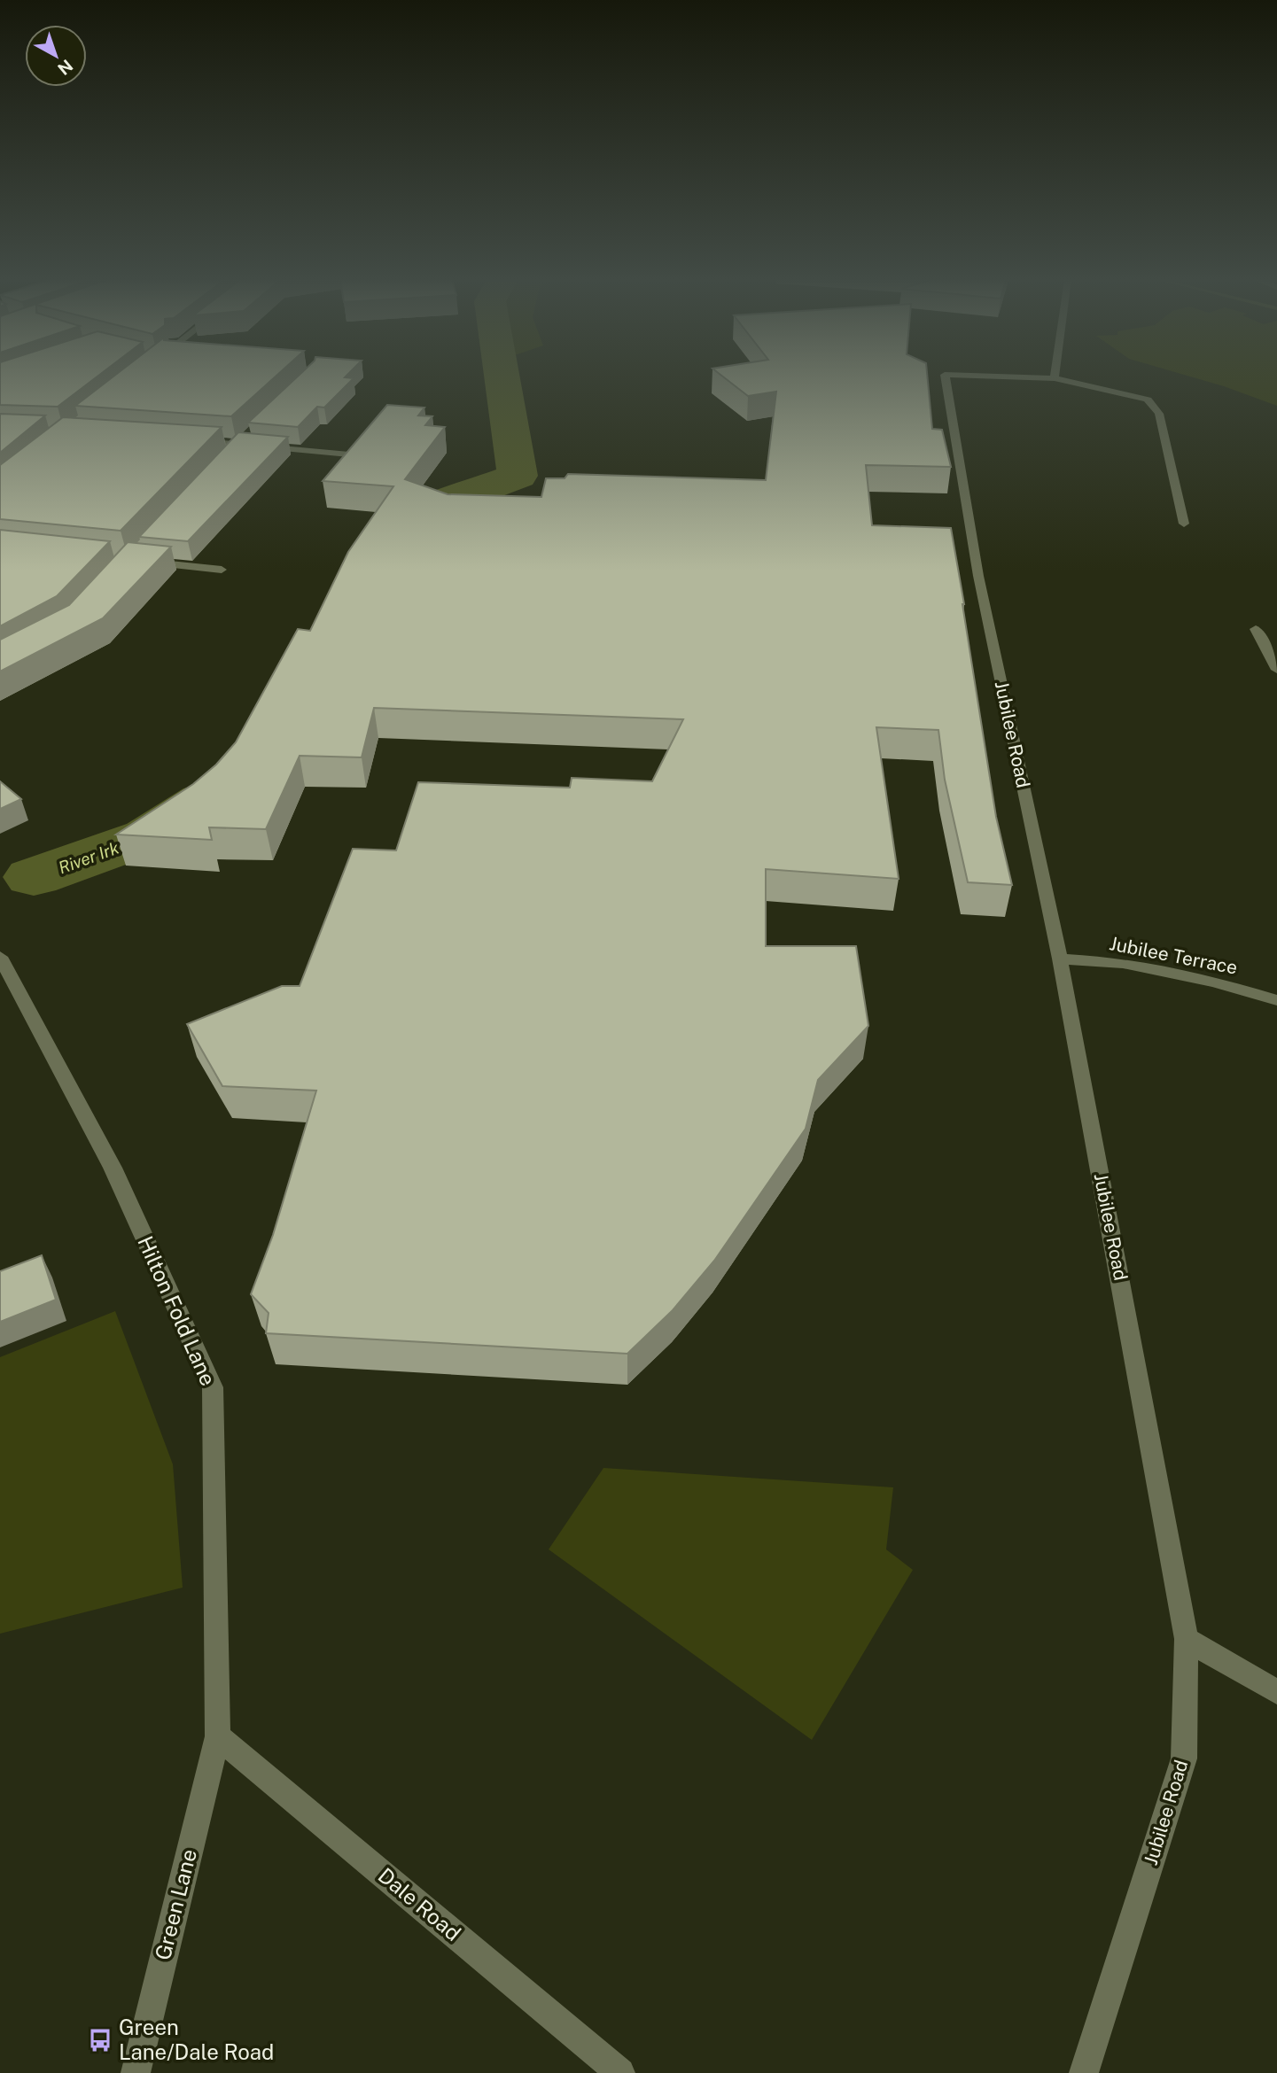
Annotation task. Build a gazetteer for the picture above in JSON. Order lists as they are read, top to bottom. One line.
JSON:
{"streets":{"street":["Jubilee Road","Jubilee Terrace","Hilton Fold Lane","Green Lane","Dale Road"]},"crossings":[["Jubilee Road","Jubilee Terrace"],["Hilton Fold Lane","Green Lane"],["Hilton Fold Lane","Dale Road"],["Green Lane","Dale Road"]],"water":["River Irk"],"places":{"bus stop":["Green Lane/Dale Road"]},"north":"bottom right"}
